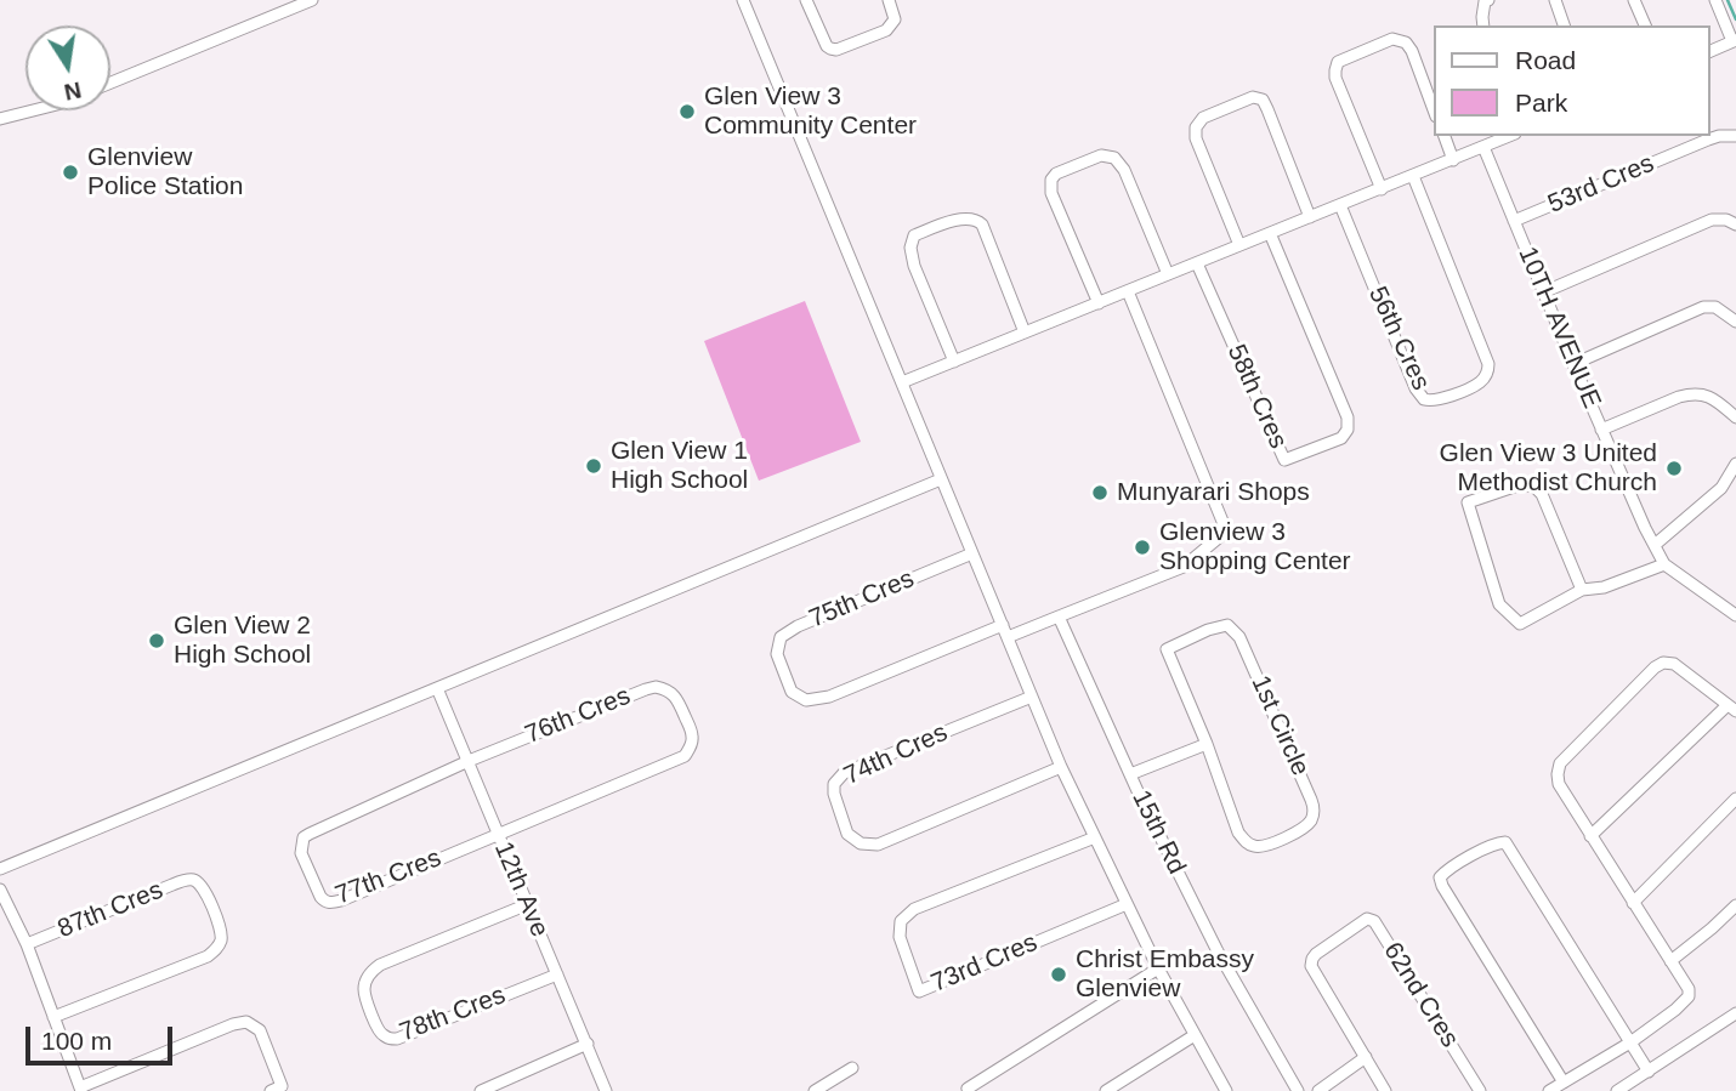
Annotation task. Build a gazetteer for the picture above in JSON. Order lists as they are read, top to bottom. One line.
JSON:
{"streets":{"street":["53rd Cres","10TH AVENUE","56th Cres","58th Cres","75th Cres","76th Cres","1st Circle","74th Cres","15th Rd","77th Cres","12th Ave","87th Cres","73rd Cres","62nd Cres","78th Cres"]},"crossings":[["53rd Cres","10TH AVENUE"],["76th Cres","77th Cres"],["76th Cres","12th Ave"],["77th Cres","12th Ave"],["12th Ave","78th Cres"]],"places":["Glen View 3 Community Center","Glenview Police Station","Glen View 1 High School","Glen View 3 United Methodist Church","Munyarari Shops","Glenview 3 Shopping Center","Glen View 2 High School","Christ Embassy Glenview"],"legend":["Road","Park"],"scale_bar":"100 m","north":"bottom"}
